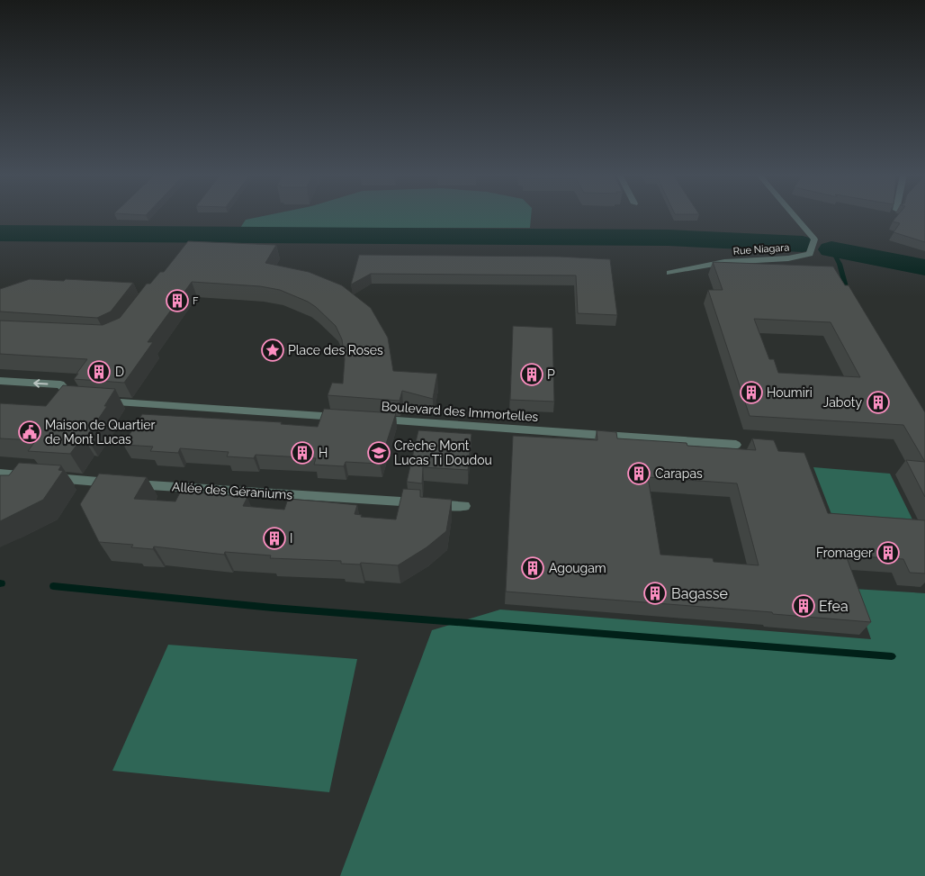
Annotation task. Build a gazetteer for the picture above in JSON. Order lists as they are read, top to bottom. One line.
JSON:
{"streets":{"street":["Rue Niagara","Boulevard des Immortelles","Allée des Géraniums"]},"places":{"building":["F","D","P","Houmiri","Jaboty","H","Carapas","I","Fromager","Agougam","Bagasse","Efea"],"place":["Place des Roses"],"public building":["Maison de Quartier de Mont Lucas"],"school or university":["Crèche Mont Lucas Ti Doudou"]}}
